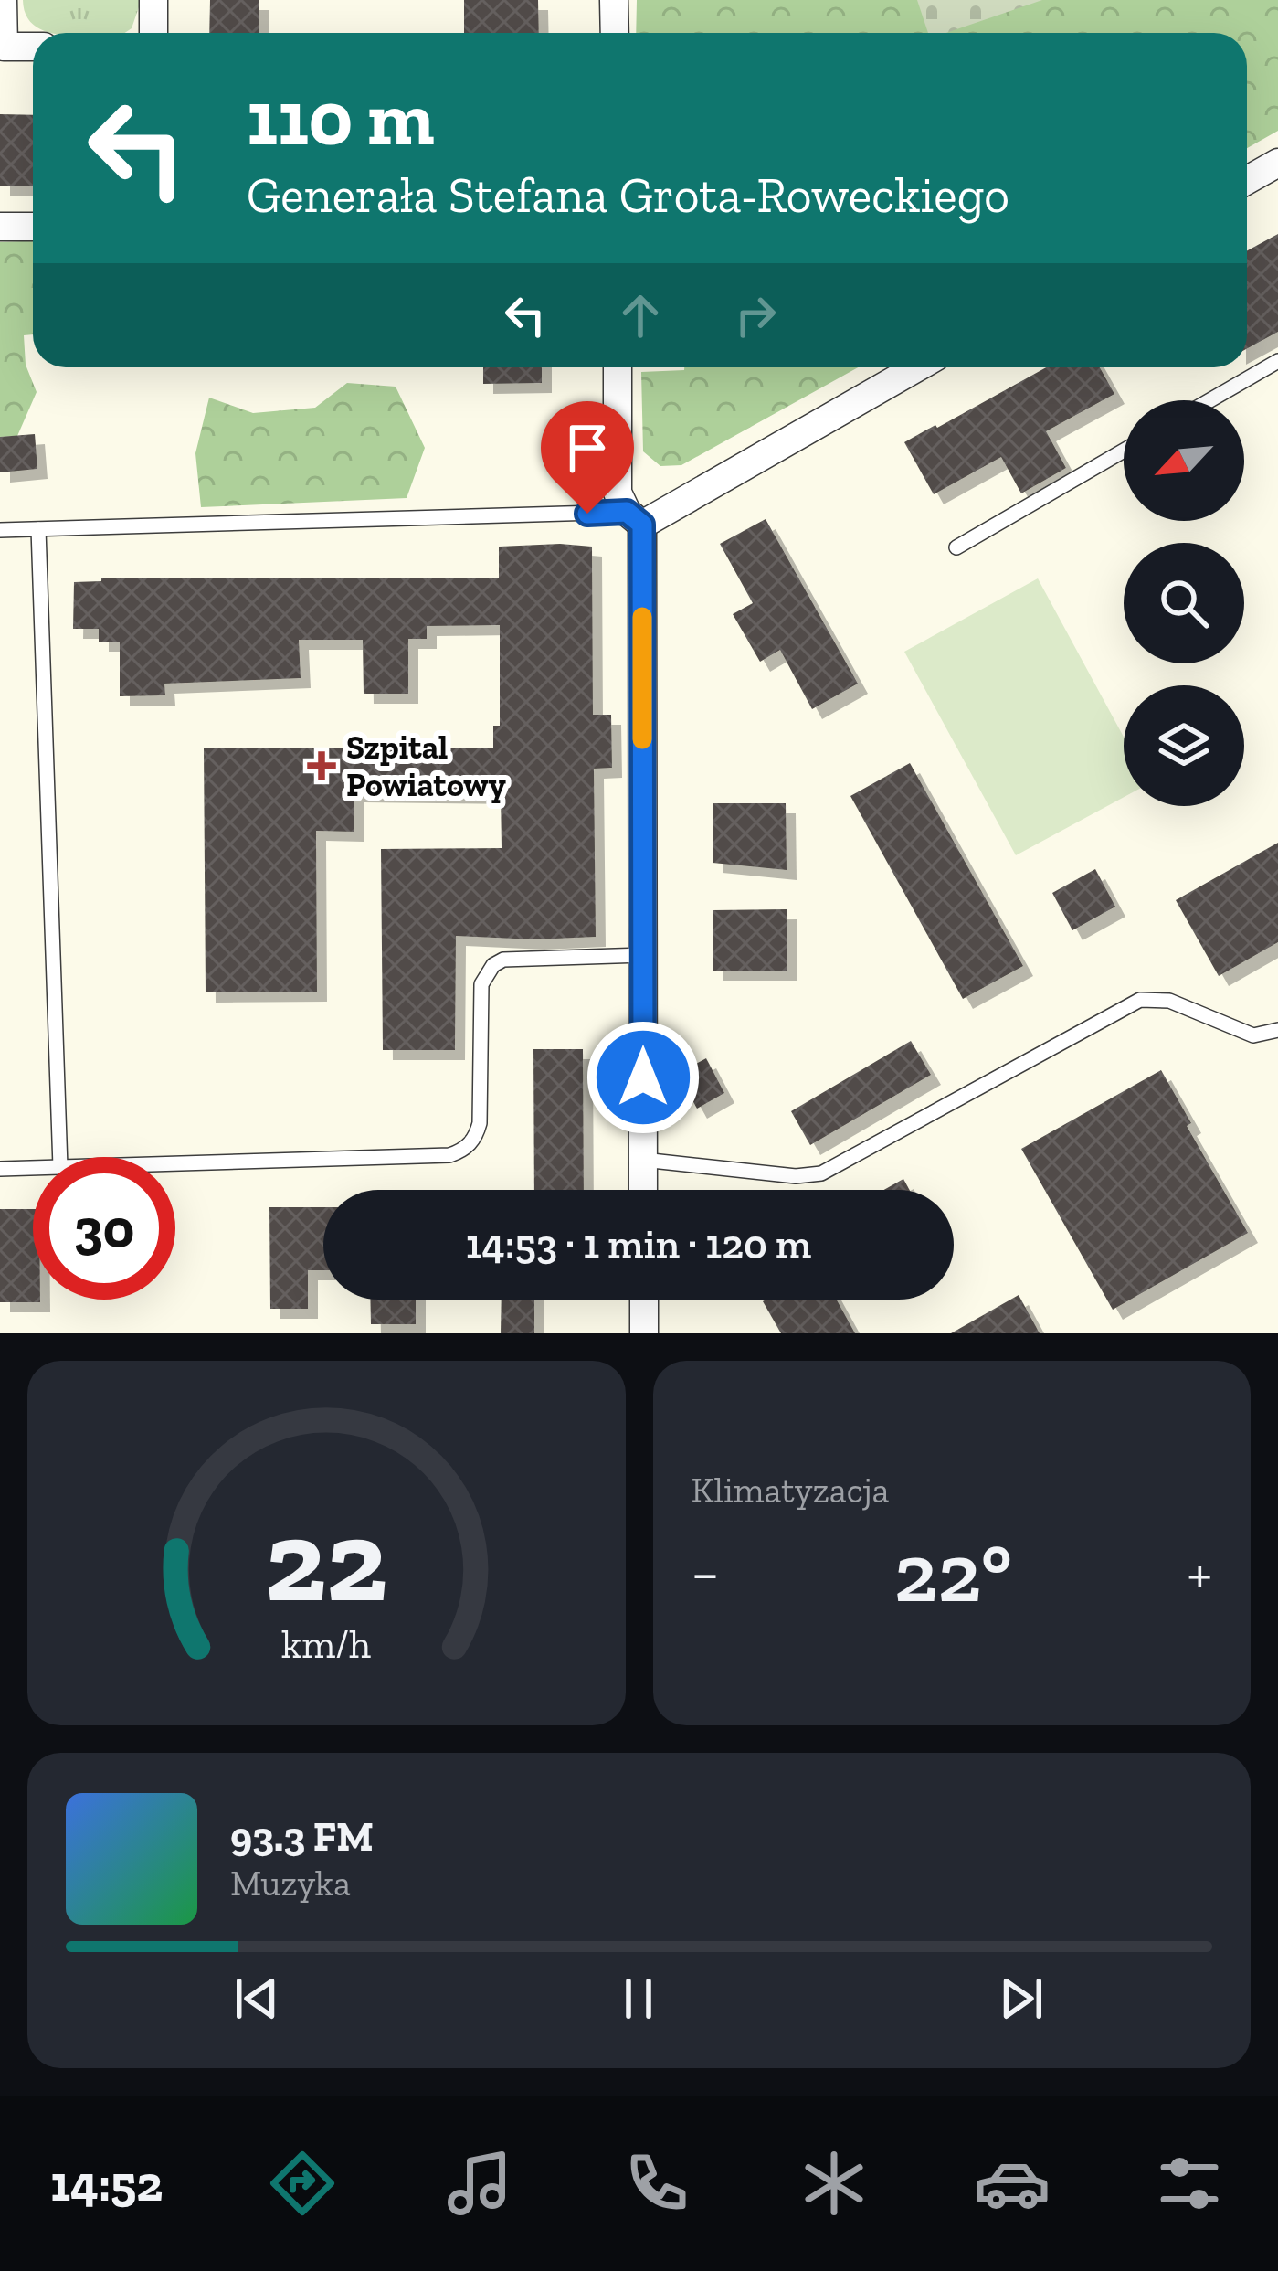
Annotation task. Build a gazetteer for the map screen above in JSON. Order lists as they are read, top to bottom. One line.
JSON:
{"places":{"health":["Szpital Powiatowy"]},"north":"bottom left","page":{"turn":["110 m","Generała Stefana Grota-Roweckiego"],"limit":"30","trip":"14:53 · 1 min · 120 m","tile":"Klimatyzacja","heat":["−","22°","+"],"song":["93.3 FM","Muzyka"],"tabs":"14:52","gauge":["22","km/h"]}}
